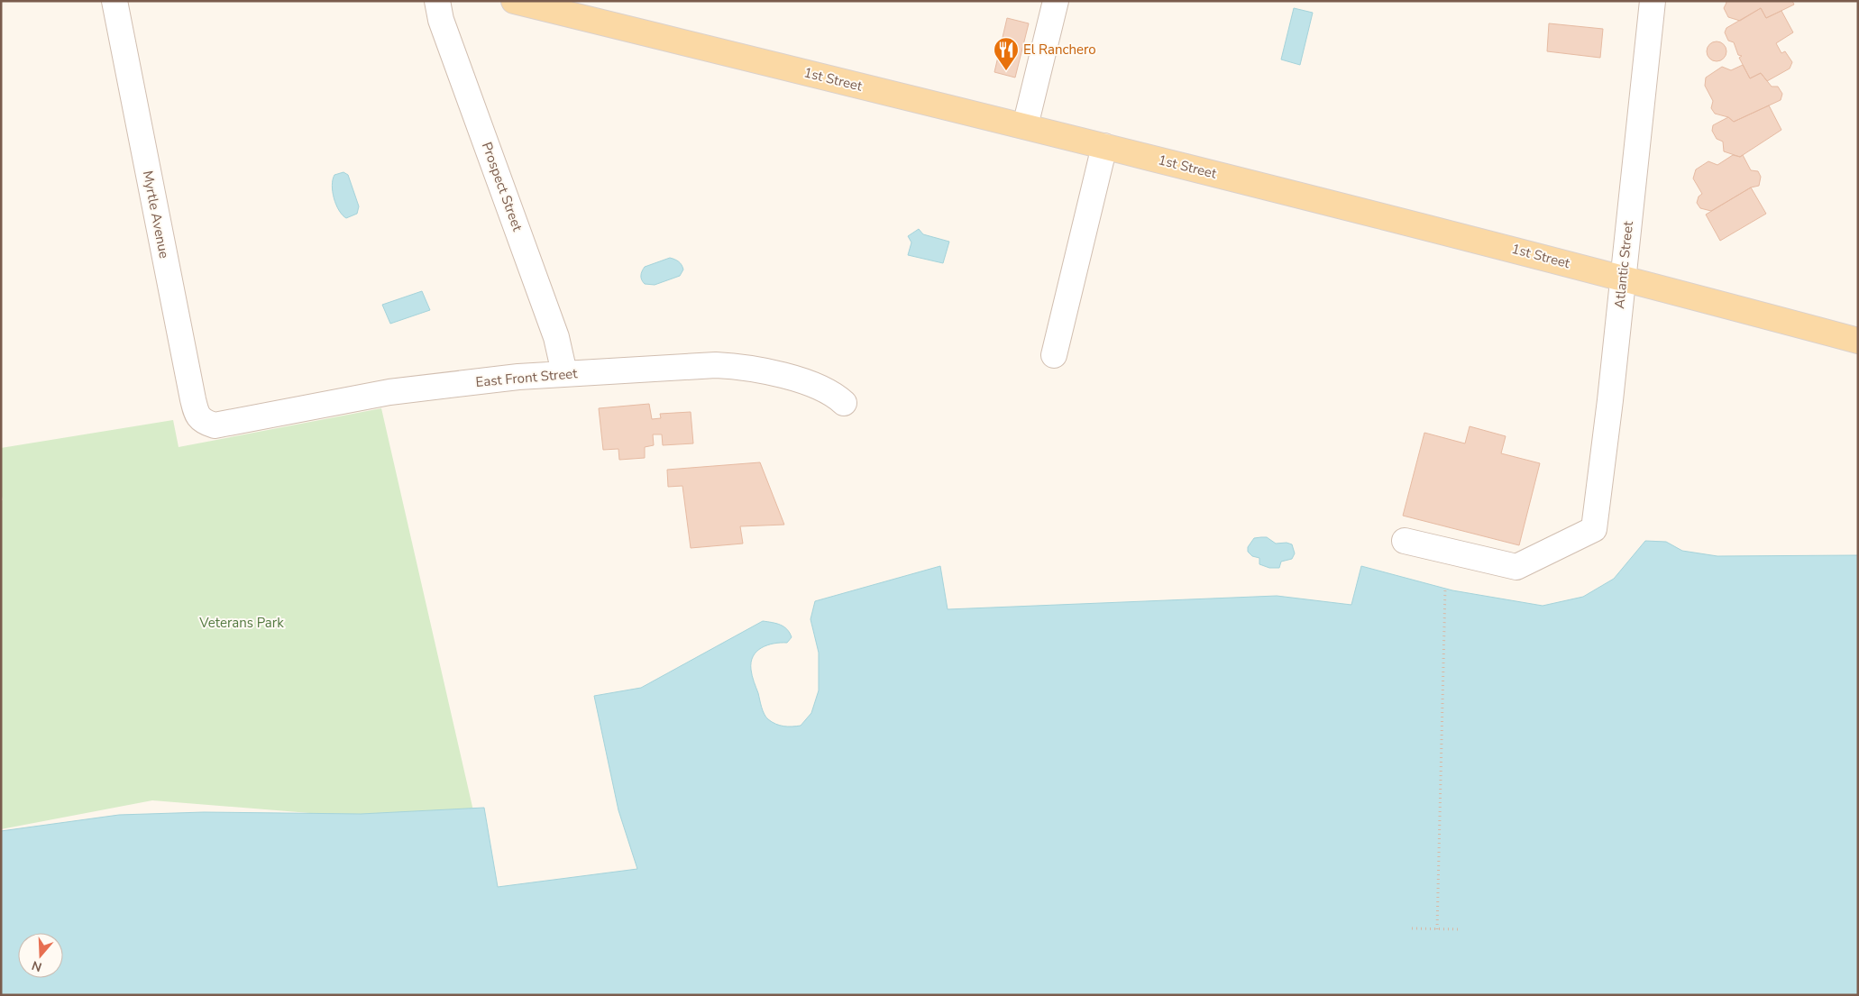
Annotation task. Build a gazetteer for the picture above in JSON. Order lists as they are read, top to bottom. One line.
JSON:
{"streets":{"main road":["1st Street"],"street":["Prospect Street","Myrtle Avenue","Atlantic Street","East Front Street"]},"crossings":[["1st Street","Atlantic Street"],["Prospect Street","East Front Street"],["Myrtle Avenue","East Front Street"]],"parks":["Veterans Park"],"places":{"restaurant":["El Ranchero"]},"north":"bottom"}
